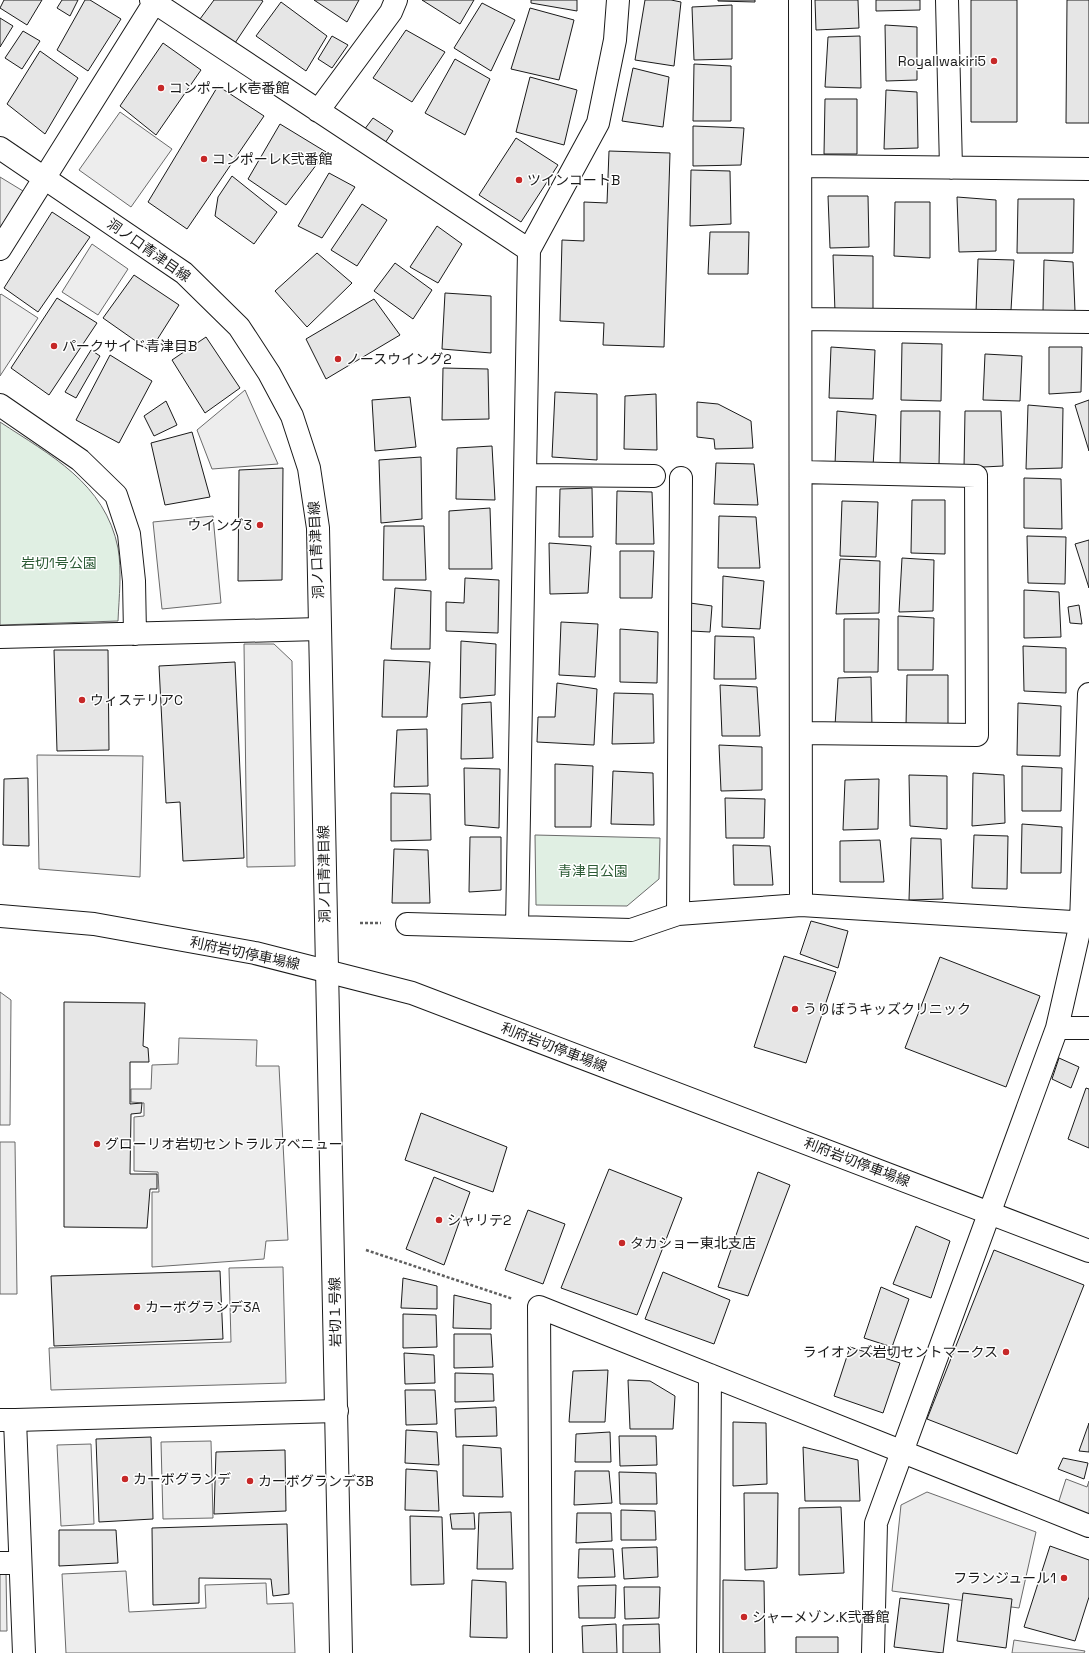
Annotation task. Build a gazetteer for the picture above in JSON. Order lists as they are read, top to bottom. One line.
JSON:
{"streets":{"street":["洞ノ口青津目線","利府岩切停車場線","岩切１号線"]},"crossings":[["洞ノ口青津目線","利府岩切停車場線"],["洞ノ口青津目線","岩切１号線"],["利府岩切停車場線","岩切１号線"]],"parks":["岩切1号公園","青津目公園"],"places":["RoyalIwakiri5","コンポーレK壱番館","コンポーレK弐番館","ツインコートB","パークサイド青津目B","ノースウイング2","ウイング3","ウィステリアC","うりぼうキッズクリニック","グローリオ岩切セントラルアベニュー","シャリテ2","タカショー東北支店","カーボグランデ3A","ライオンズ岩切セントマークス","カーボグランデ","カーボグランデ3B","フランジュール1","シャーメゾン.K弐番館"]}
